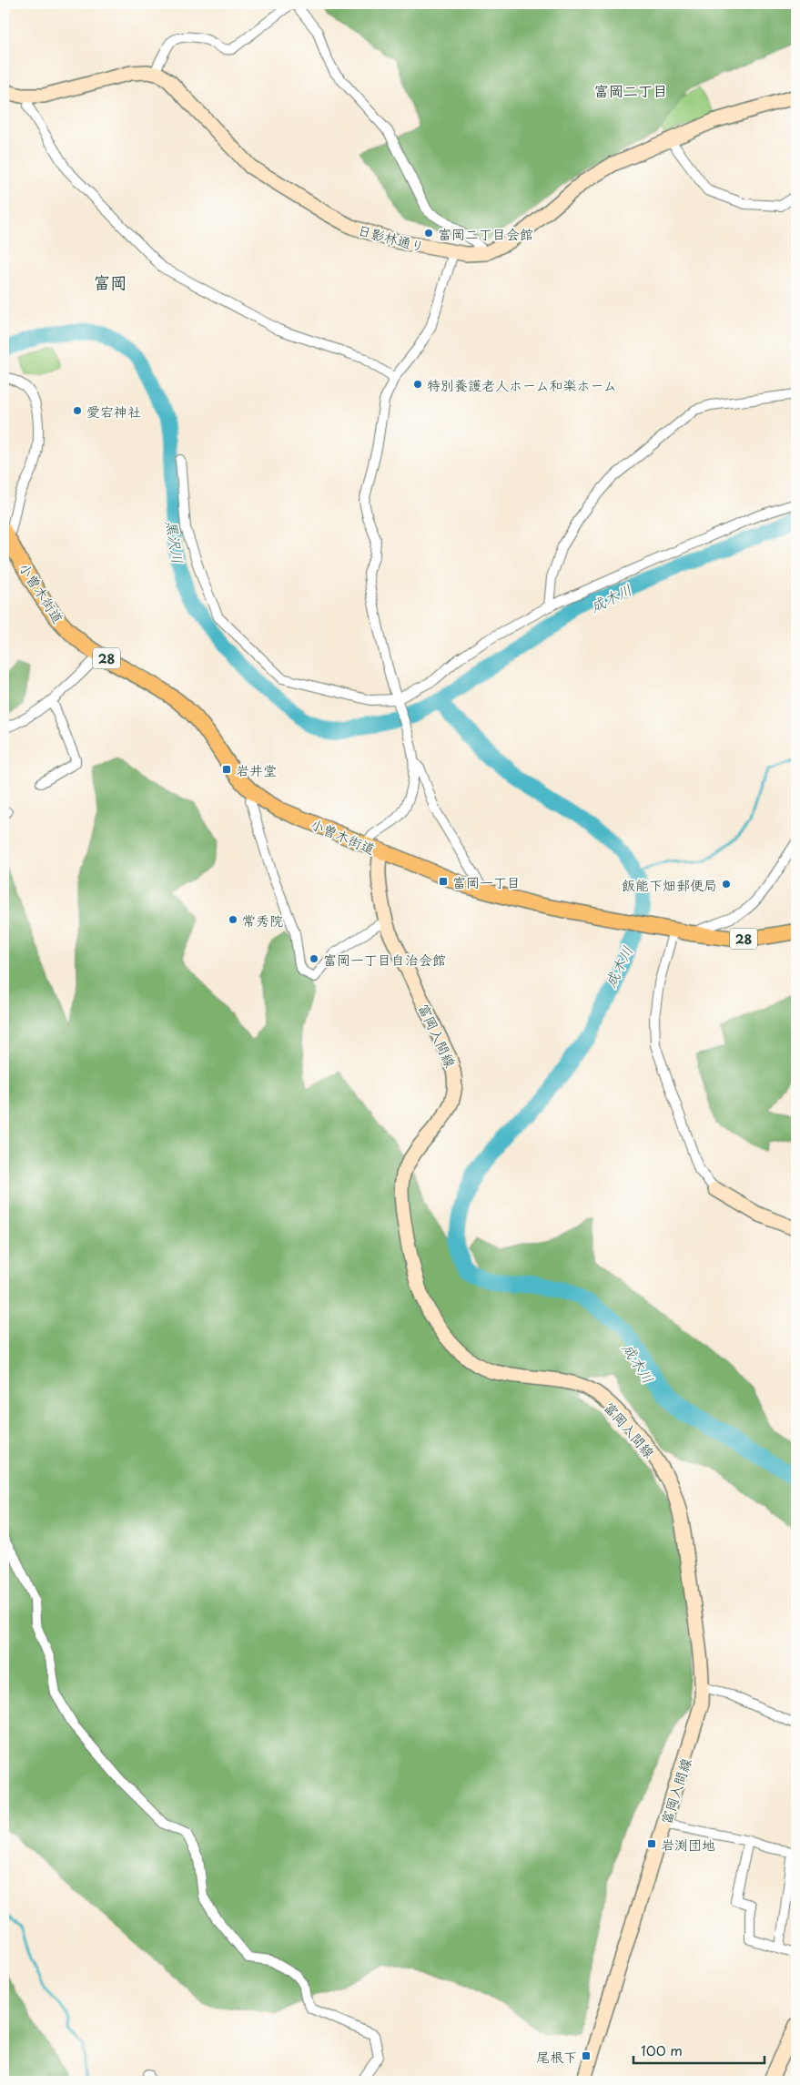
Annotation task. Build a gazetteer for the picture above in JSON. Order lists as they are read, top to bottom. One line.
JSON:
{"streets":{"main road":["日影林通り","小曽木街道","28","富岡入間線"]},"crossings":[["小曽木街道","富岡入間線"]],"districts":["富岡二丁目","富岡"],"water":["黒沢川","成木川"],"places":{"other":["富岡二丁目会館","特別養護老人ホーム和楽ホーム","愛宕神社","飯能下畑郵便局","常秀院","富岡一丁目自治会館"],"transit":["岩井堂","富岡一丁目","岩渕団地","尾根下"]},"scale_bar":"100 m"}
